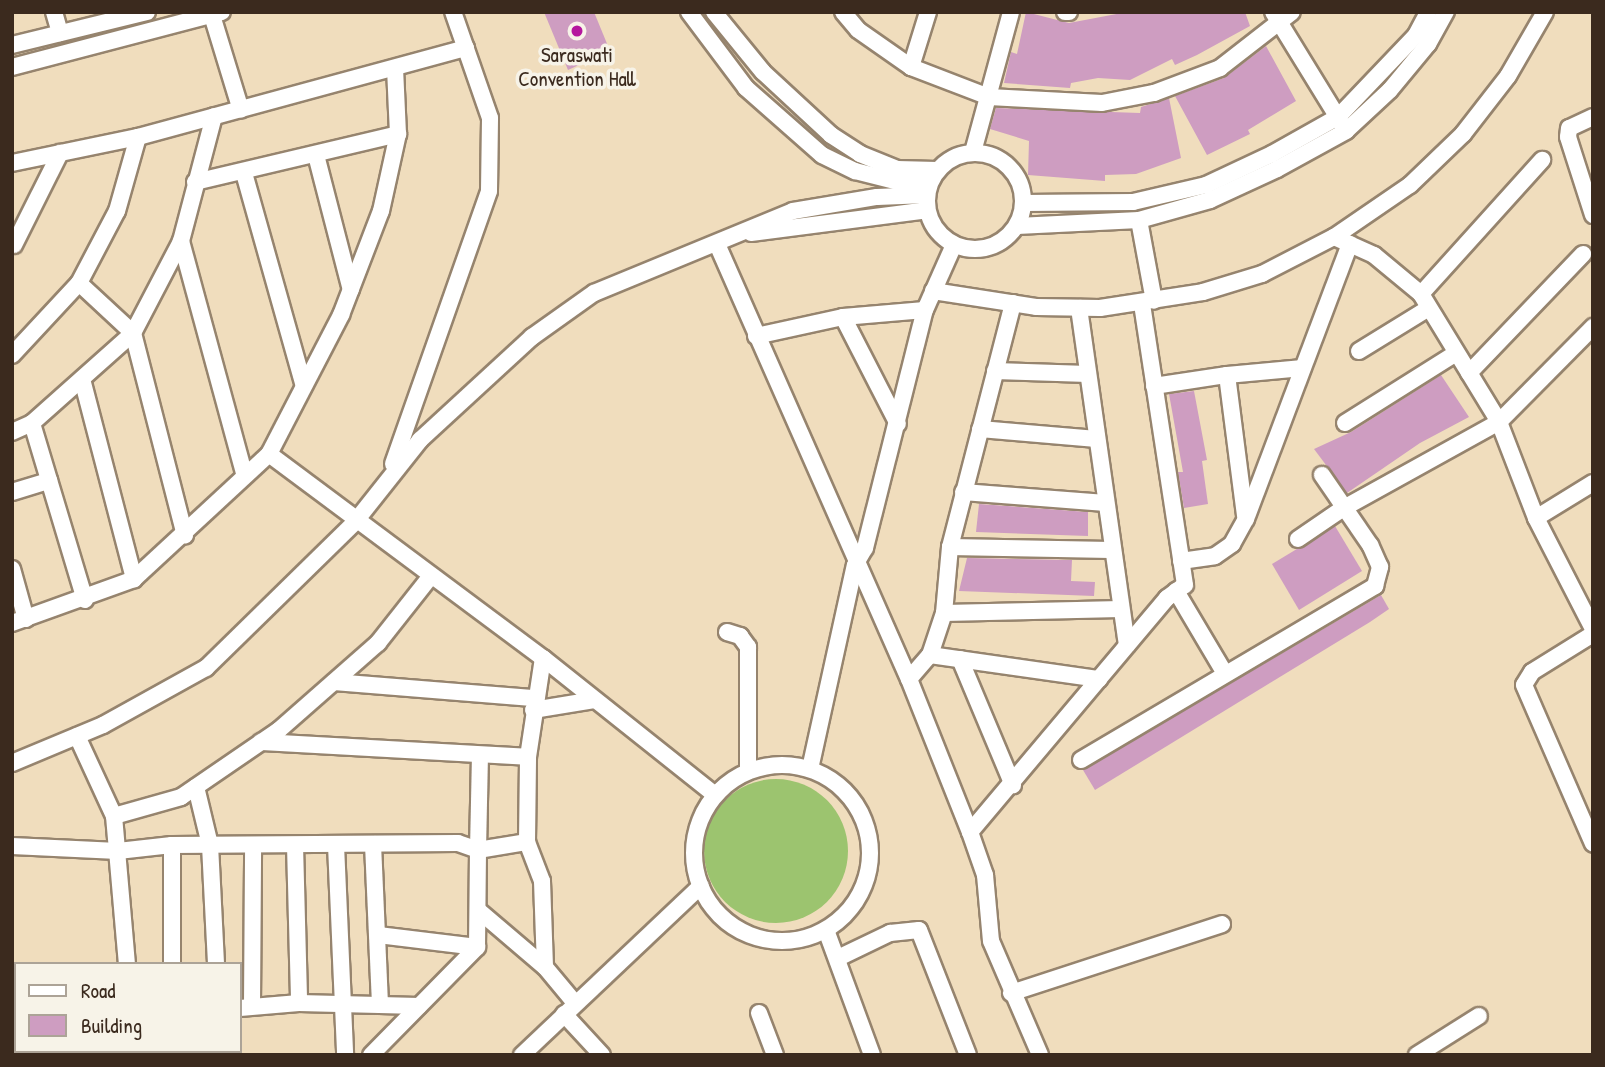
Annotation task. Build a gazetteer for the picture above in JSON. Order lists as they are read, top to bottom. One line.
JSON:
{"places":["Saraswati Convention Hall"],"legend":["Road","Building"]}
